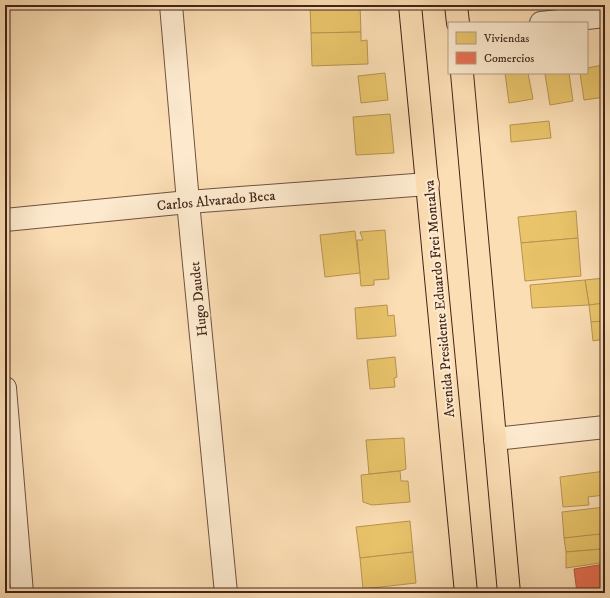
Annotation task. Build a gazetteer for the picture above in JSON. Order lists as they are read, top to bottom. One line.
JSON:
{"streets":{"main road":["Avenida Presidente Eduardo Frei Montalva"],"street":["Carlos Alvarado Beca","Hugo Daudet"]},"crossings":[["Carlos Alvarado Beca","Hugo Daudet"],["Carlos Alvarado Beca","Avenida Presidente Eduardo Frei Montalva"]],"legend":["Viviendas","Comercios"]}
